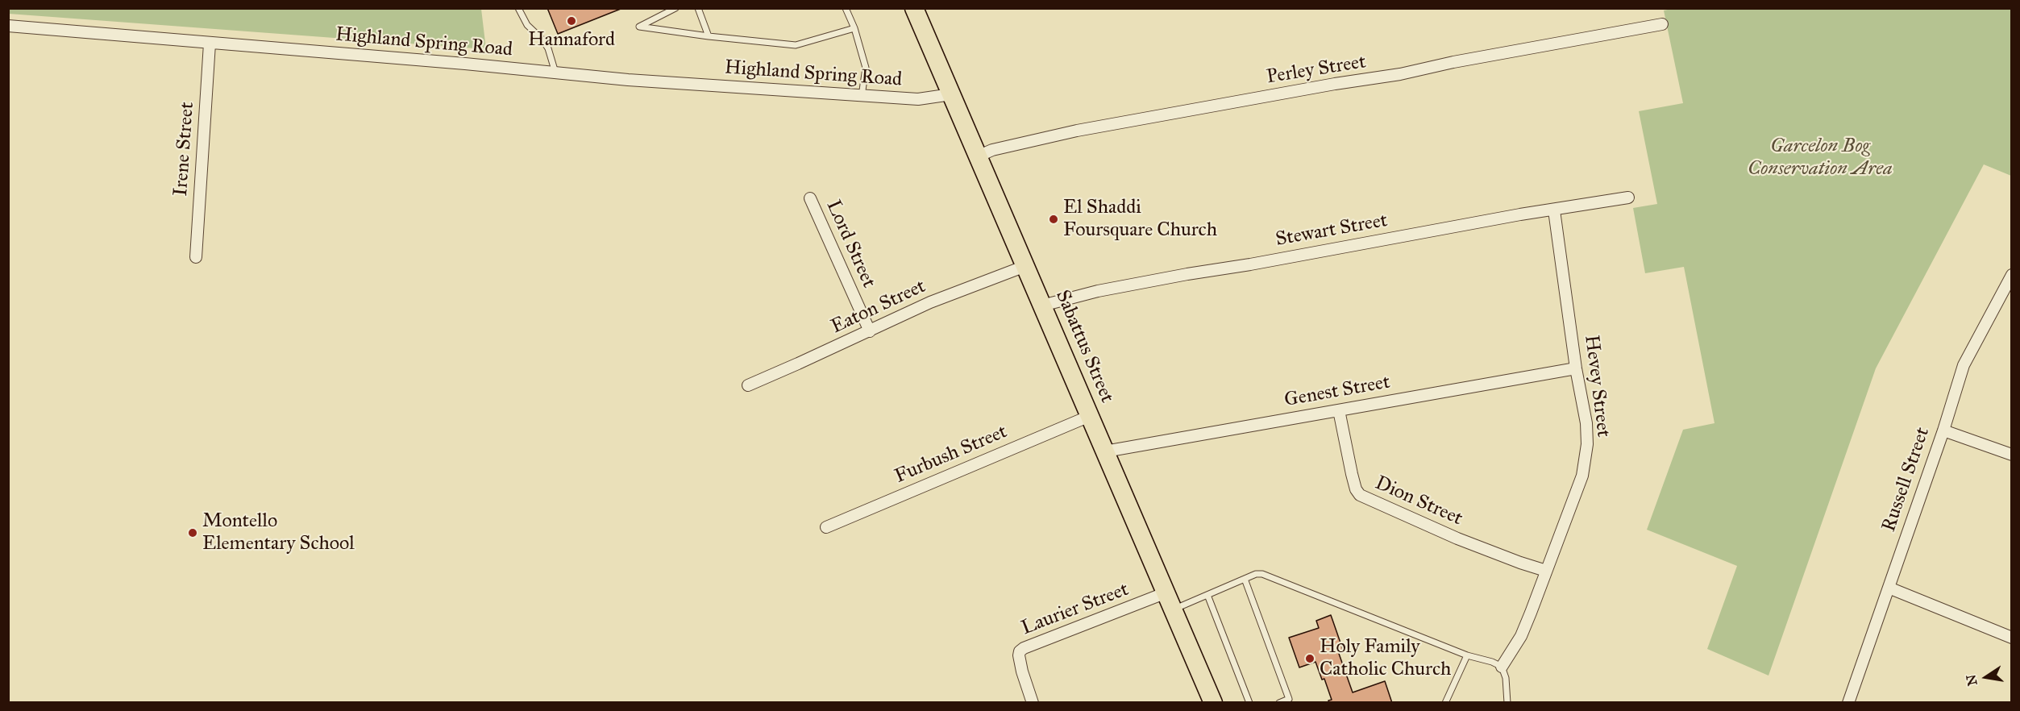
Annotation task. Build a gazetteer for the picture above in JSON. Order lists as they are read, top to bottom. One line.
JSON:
{"streets":{"main road":["Sabattus Street"],"street":["Highland Spring Road","Perley Street","Irene Street","Stewart Street","Lord Street","Eaton Street","Hevey Street","Genest Street","Furbush Street","Russell Street","Dion Street","Laurier Street"]},"crossings":[["Highland Spring Road","Irene Street"],["Highland Spring Road","Sabattus Street"],["Perley Street","Sabattus Street"],["Stewart Street","Sabattus Street"],["Stewart Street","Hevey Street"],["Lord Street","Eaton Street"],["Eaton Street","Sabattus Street"],["Sabattus Street","Genest Street"],["Sabattus Street","Furbush Street"],["Sabattus Street","Laurier Street"],["Hevey Street","Genest Street"],["Hevey Street","Dion Street"],["Genest Street","Dion Street"]],"parks":["Garcelon Bog Conservation Area"],"places":["Hannaford","El Shaddi Foursquare Church","Montello Elementary School","Holy Family Catholic Church"],"north":"left"}
